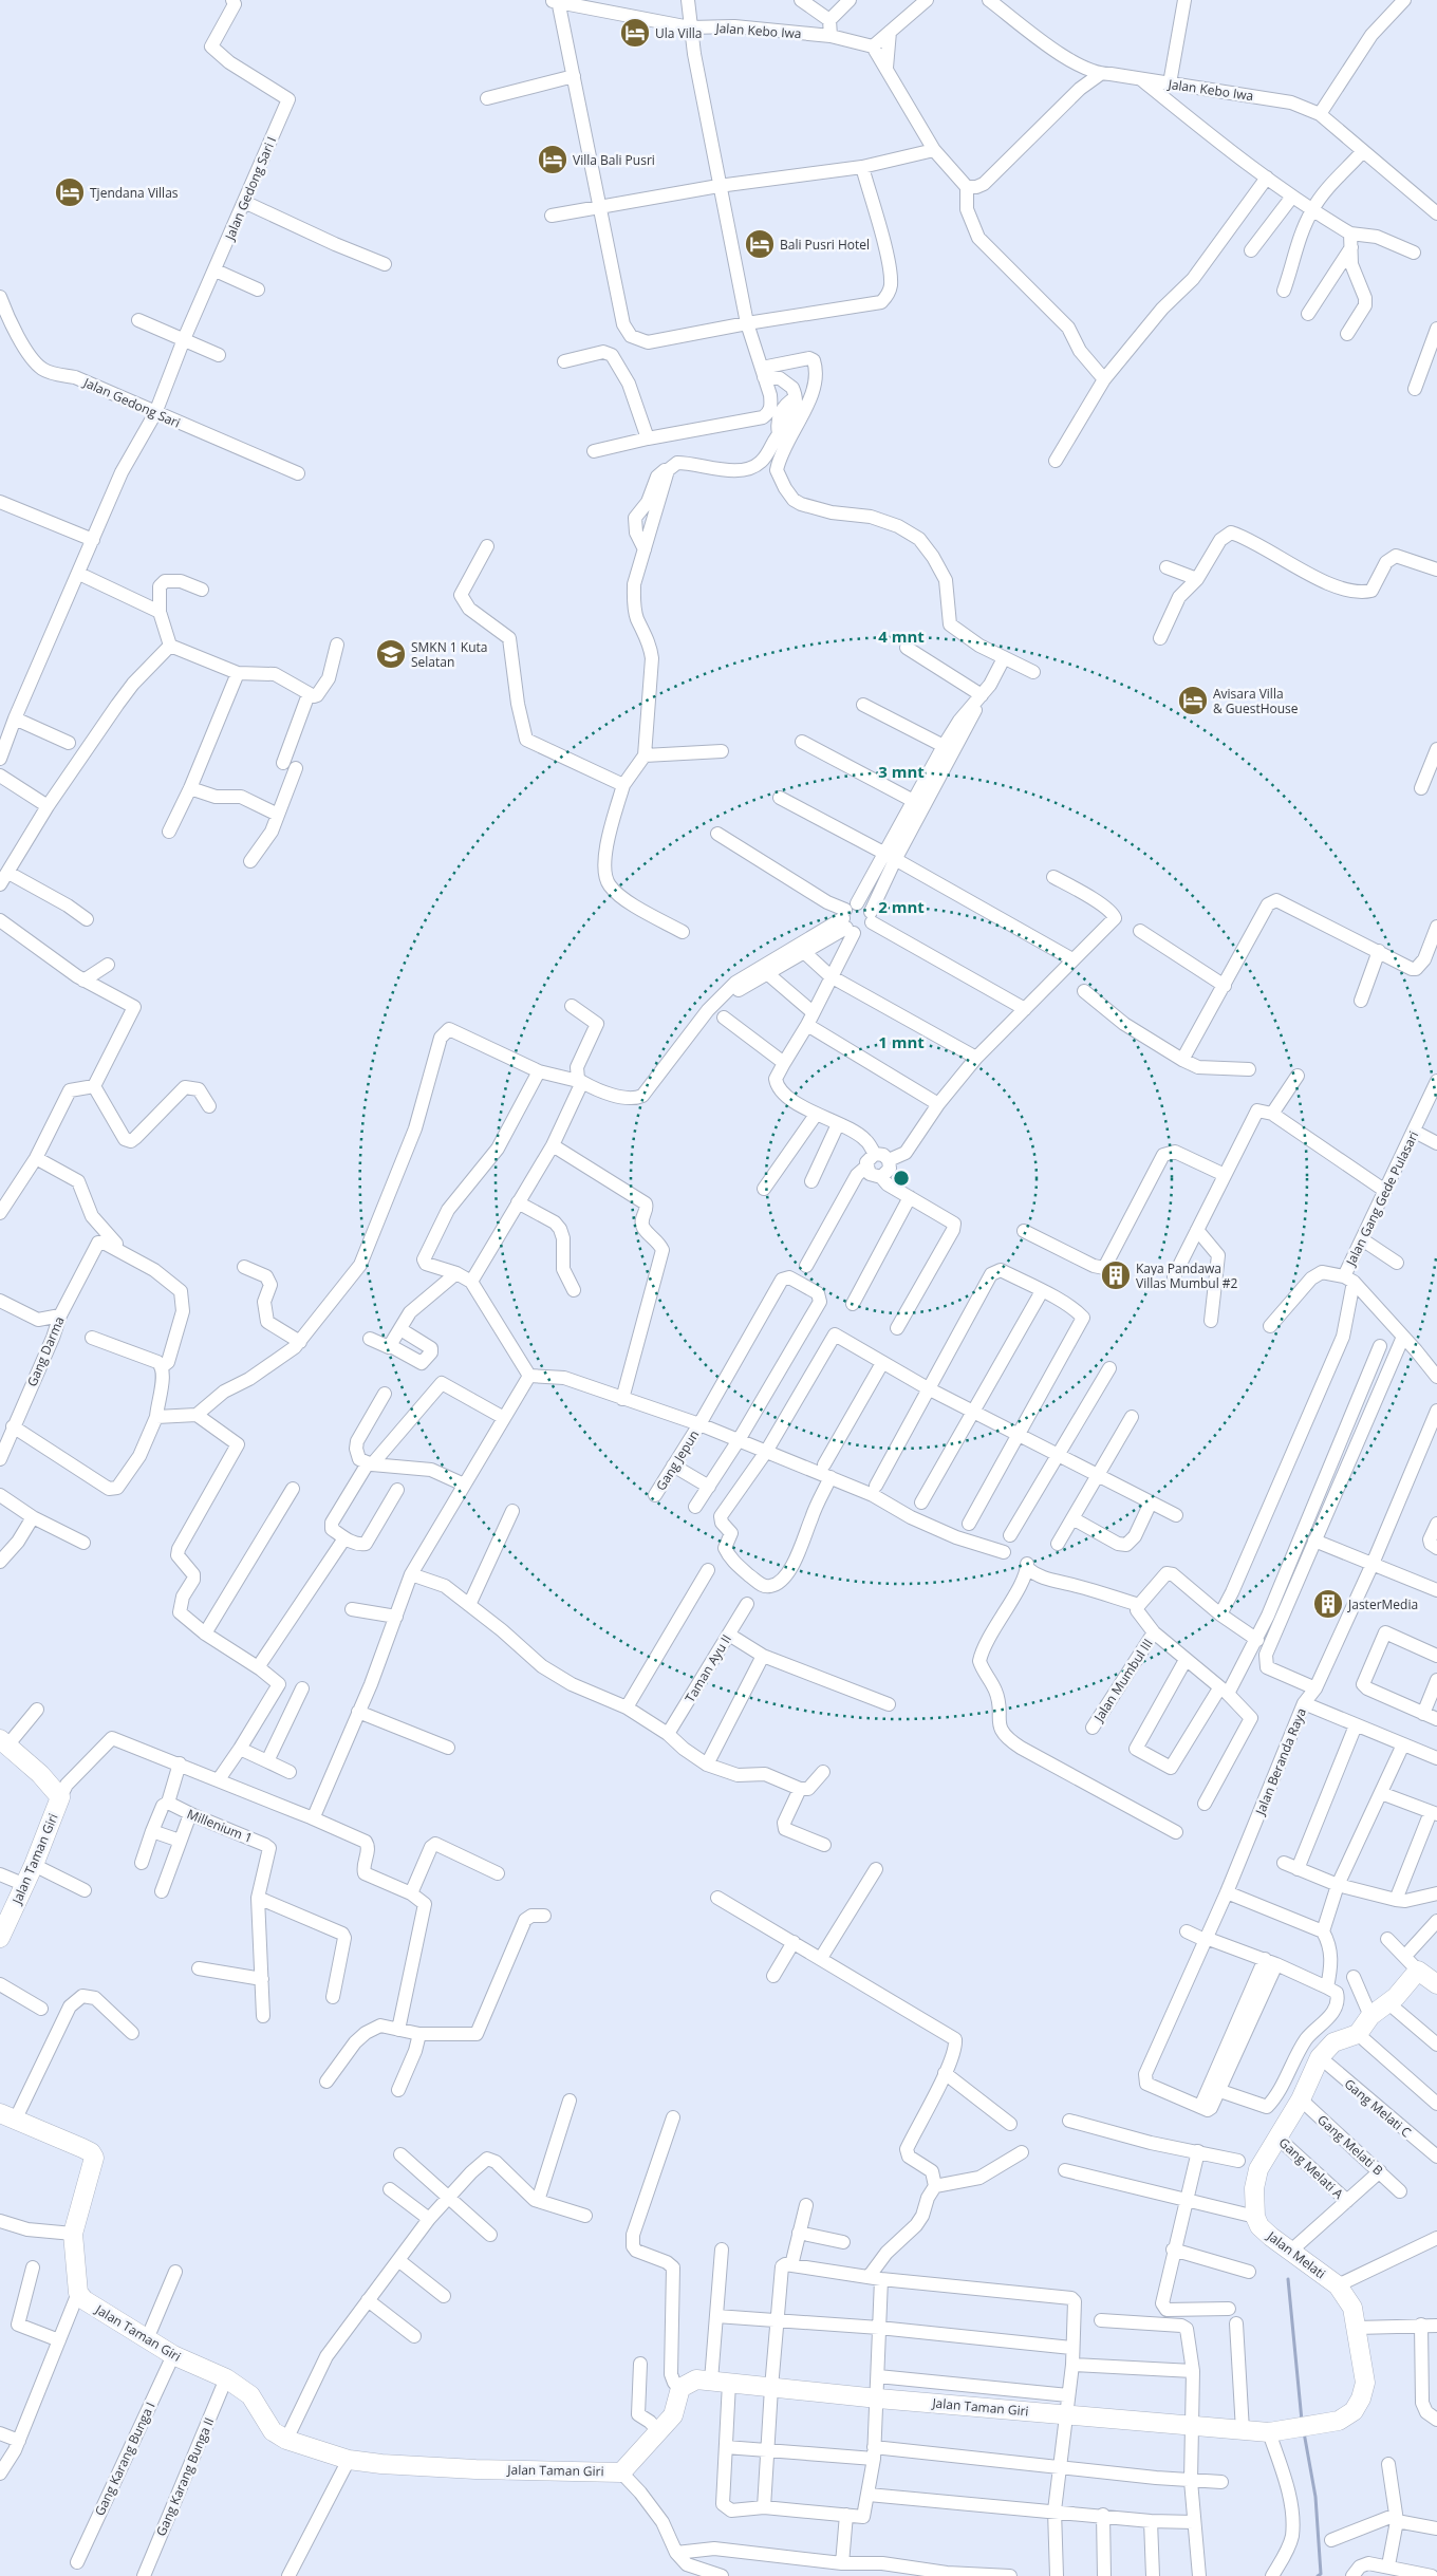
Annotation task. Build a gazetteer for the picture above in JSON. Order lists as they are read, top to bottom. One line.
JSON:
{"streets":{"street":["Jalan Kebo Iwa","Jalan Gedong Sari I","Jalan Gedong Sari","Jalan Gang Gede Pulasari","Gang Darma","Gang Jepun","Taman Ayu II","Jalan Mumbul III","Jalan Beranda Raya","Millenium 1","Jalan Taman Giri","Gang Melati C","Gang Melati B","Gang Melati A","Jalan Melati","Gang Karang Bunga I","Gang Karang Bunga II"]},"crossings":[["Jalan Gedong Sari I","Jalan Gedong Sari"],["Jalan Taman Giri","Jalan Melati"],["Jalan Taman Giri","Gang Karang Bunga I"],["Jalan Taman Giri","Gang Karang Bunga II"]],"places":{"hotel":["Ula Villa","Villa Bali Pusri","Tjendana Villas","Bali Pusri Hotel","Avisara Villa & GuestHouse"],"school or university":["SMKN 1 Kuta Selatan"],"building":["Kaya Pandawa Villas Mumbul #2","JasterMedia"]},"rings":["4 mnt","3 mnt","2 mnt","1 mnt"]}
